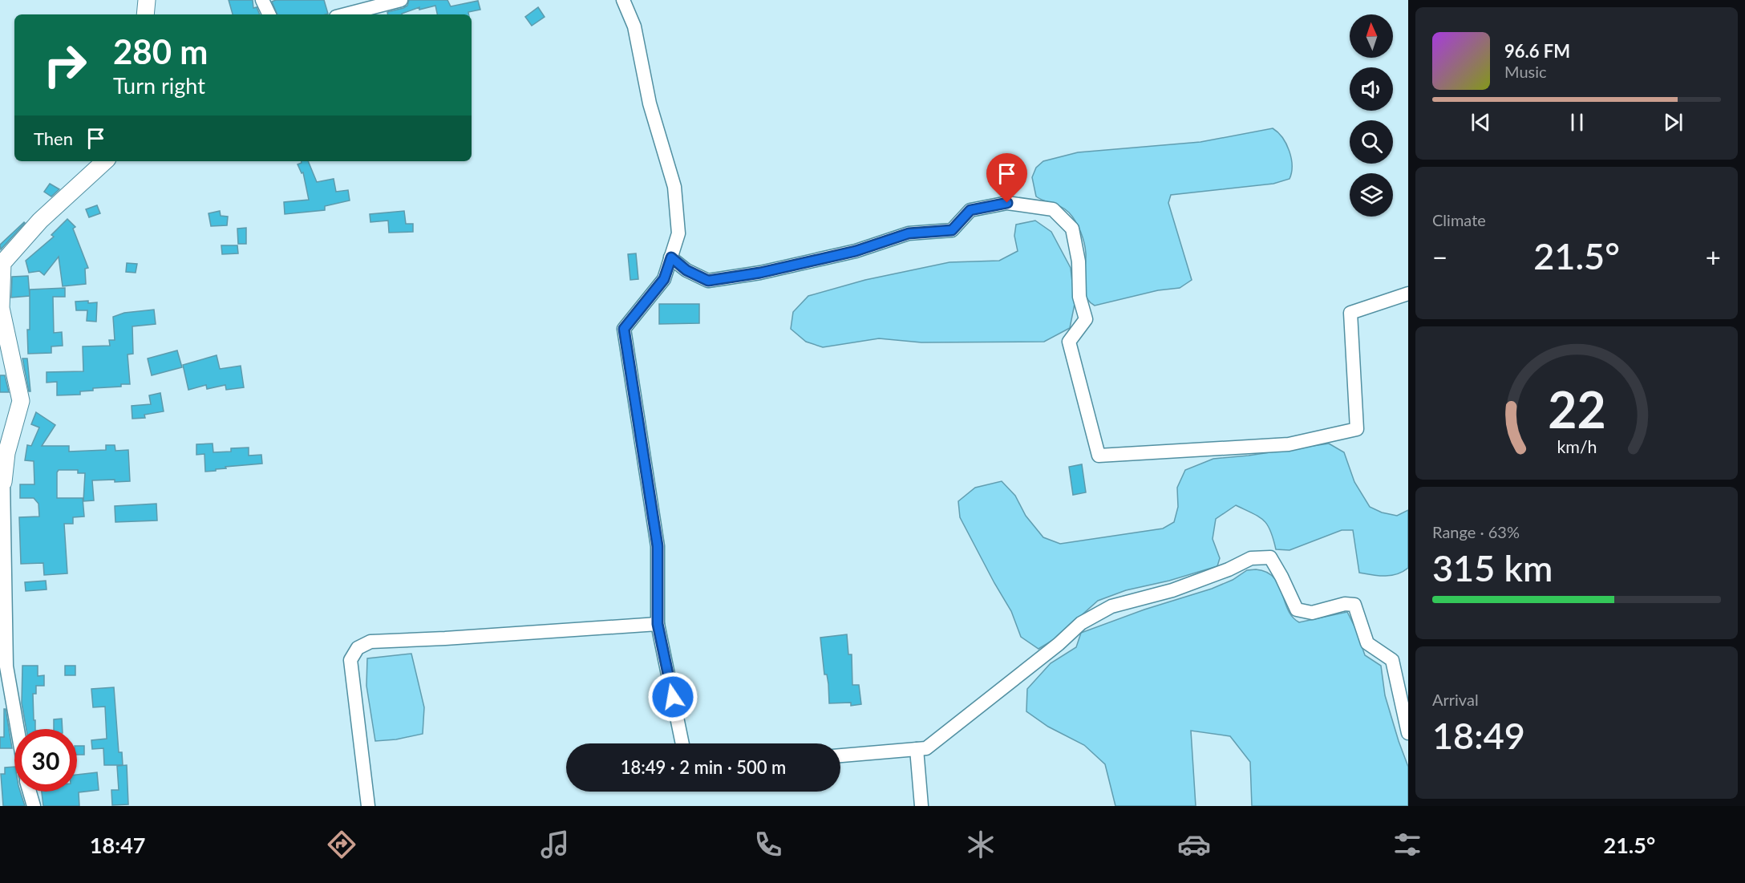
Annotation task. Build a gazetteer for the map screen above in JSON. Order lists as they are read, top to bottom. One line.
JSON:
{"north":"top","page":{"turn":["280 m","Turn right"],"song":["96.6 FM","Music"],"then":"Then","tile":["Climate",["Range · 63%","315 km"],["Arrival","18:49"]],"heat":["−","21.5°","+"],"limit":"30","trip":"18:49 · 2 min · 500 m","tabs":["18:47","21.5°"],"gauge":["22","km/h"]}}
